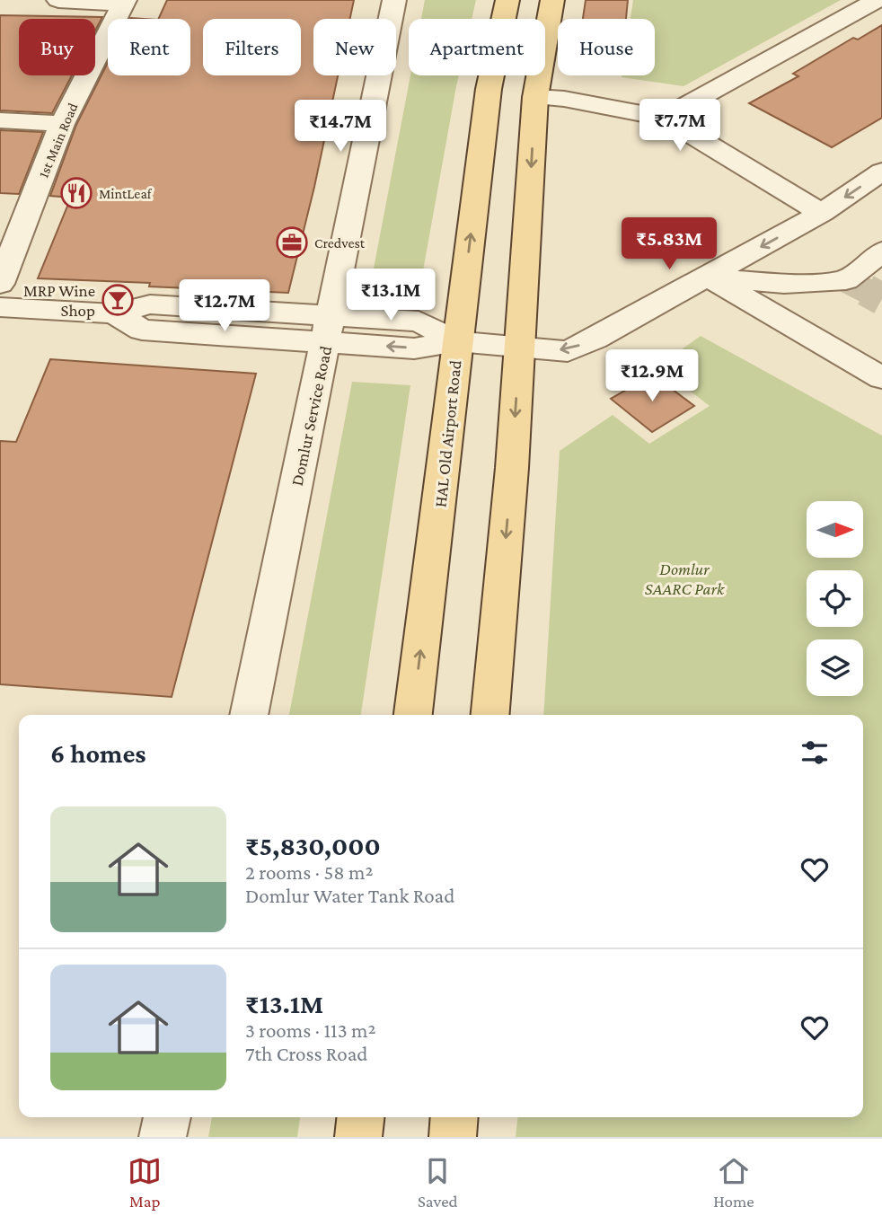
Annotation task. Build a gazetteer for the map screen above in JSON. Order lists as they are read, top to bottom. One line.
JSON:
{"streets":{"main road":["HAL Old Airport Road"],"street":["1st Main Road","Domlur Service Road"]},"parks":["Domlur SAARC Park"],"places":{"restaurant":["MintLeaf"],"office":["Credvest"],"bar":["MRP Wine Shop"]},"north":"right","page":{"chip":["Buy","Rent","Filters","New","Apartment","House"],"price":["₹7.7M","₹14.7M","₹5.83M","₹13.1M","₹12.7M","₹12.9M"],"heading":"6 homes","list":[{"name":"₹5,830,000","note":"2 rooms · 58 m² · Domlur Water Tank Road"},{"name":"₹13.1M","note":"3 rooms · 113 m² · 7th Cross Road"}],"tabs":["Map","Saved","Home"]}}
